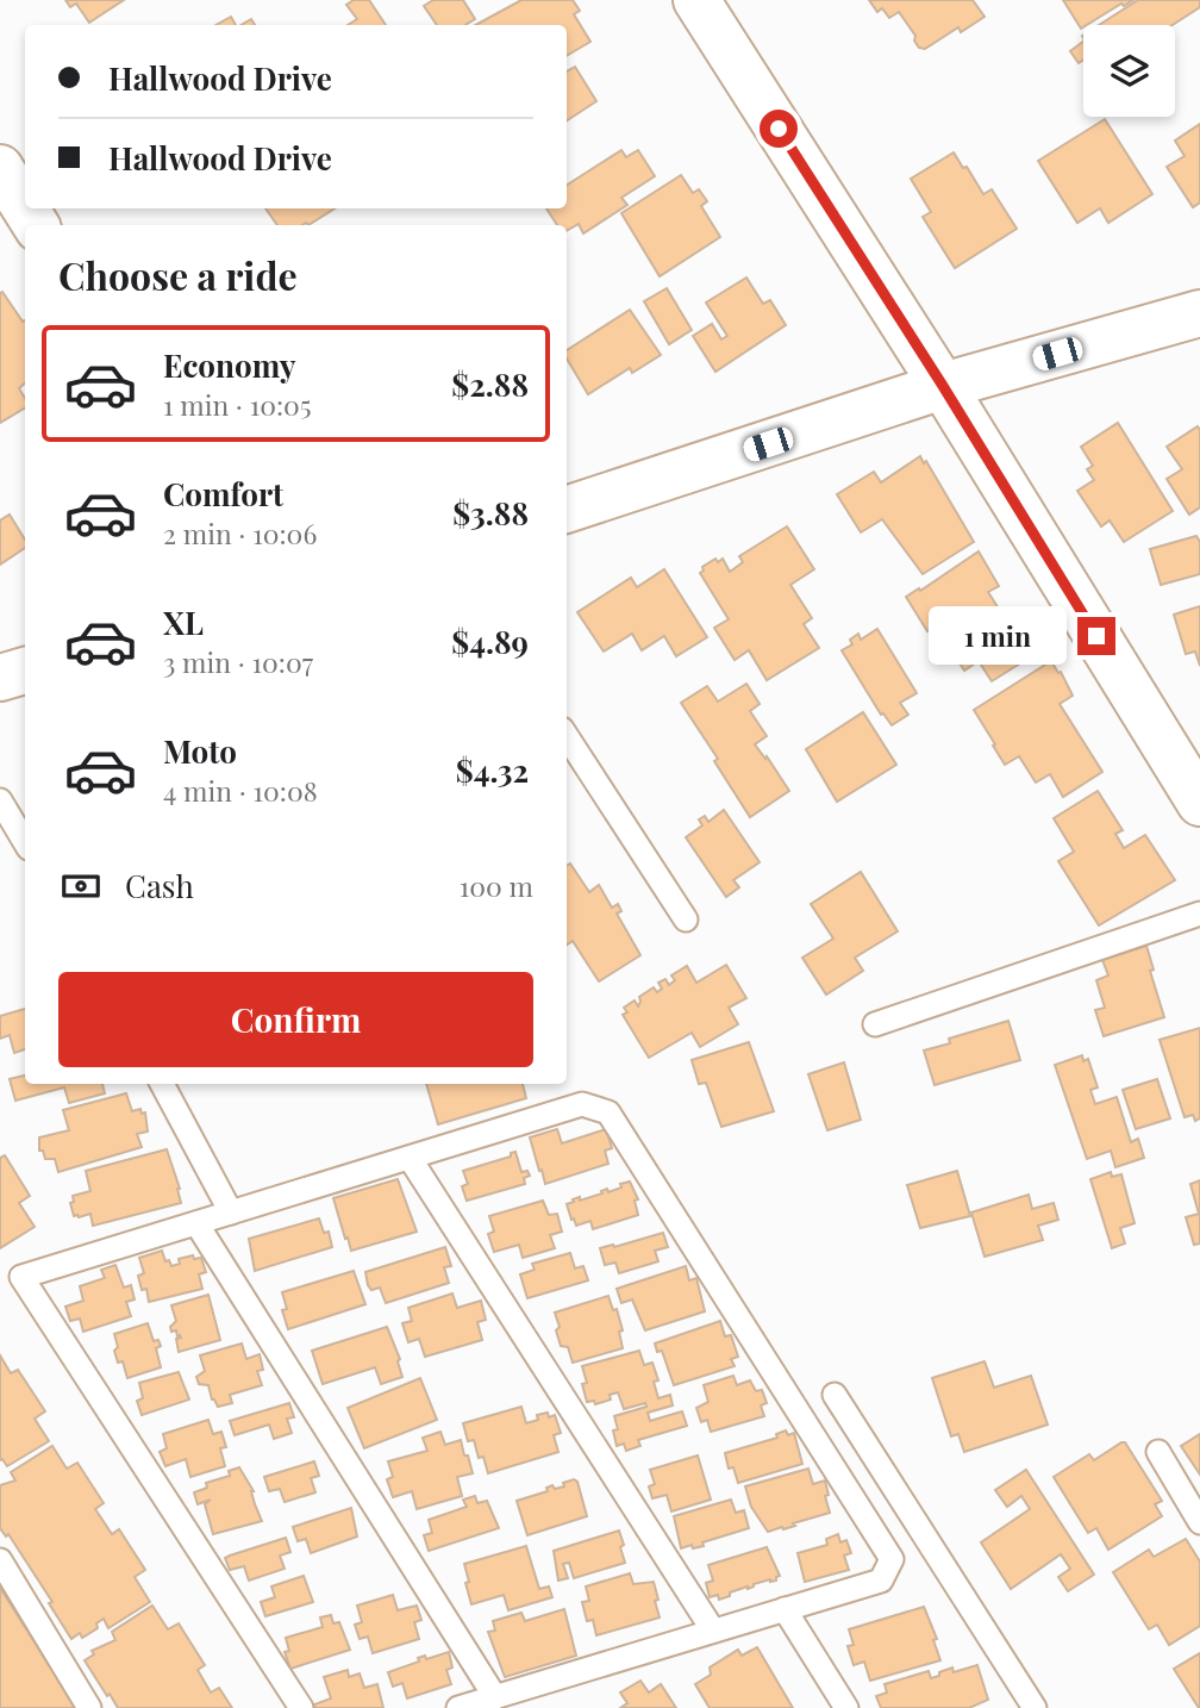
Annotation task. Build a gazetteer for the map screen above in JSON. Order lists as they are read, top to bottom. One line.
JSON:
{"page":{"banner":["Hallwood Drive","Hallwood Drive"],"heading":"Choose a ride","list":[{"name":"Economy","note":"1 min · 10:05","value":"$2.88"},{"name":"Comfort","note":"2 min · 10:06","value":"$3.88"},{"name":"XL","note":"3 min · 10:07","value":"$4.89"},{"name":"Moto","note":"4 min · 10:08","value":"$4.32"}],"bubble":"1 min","pay":["Cash","100 m"],"buttons":"Confirm"}}
